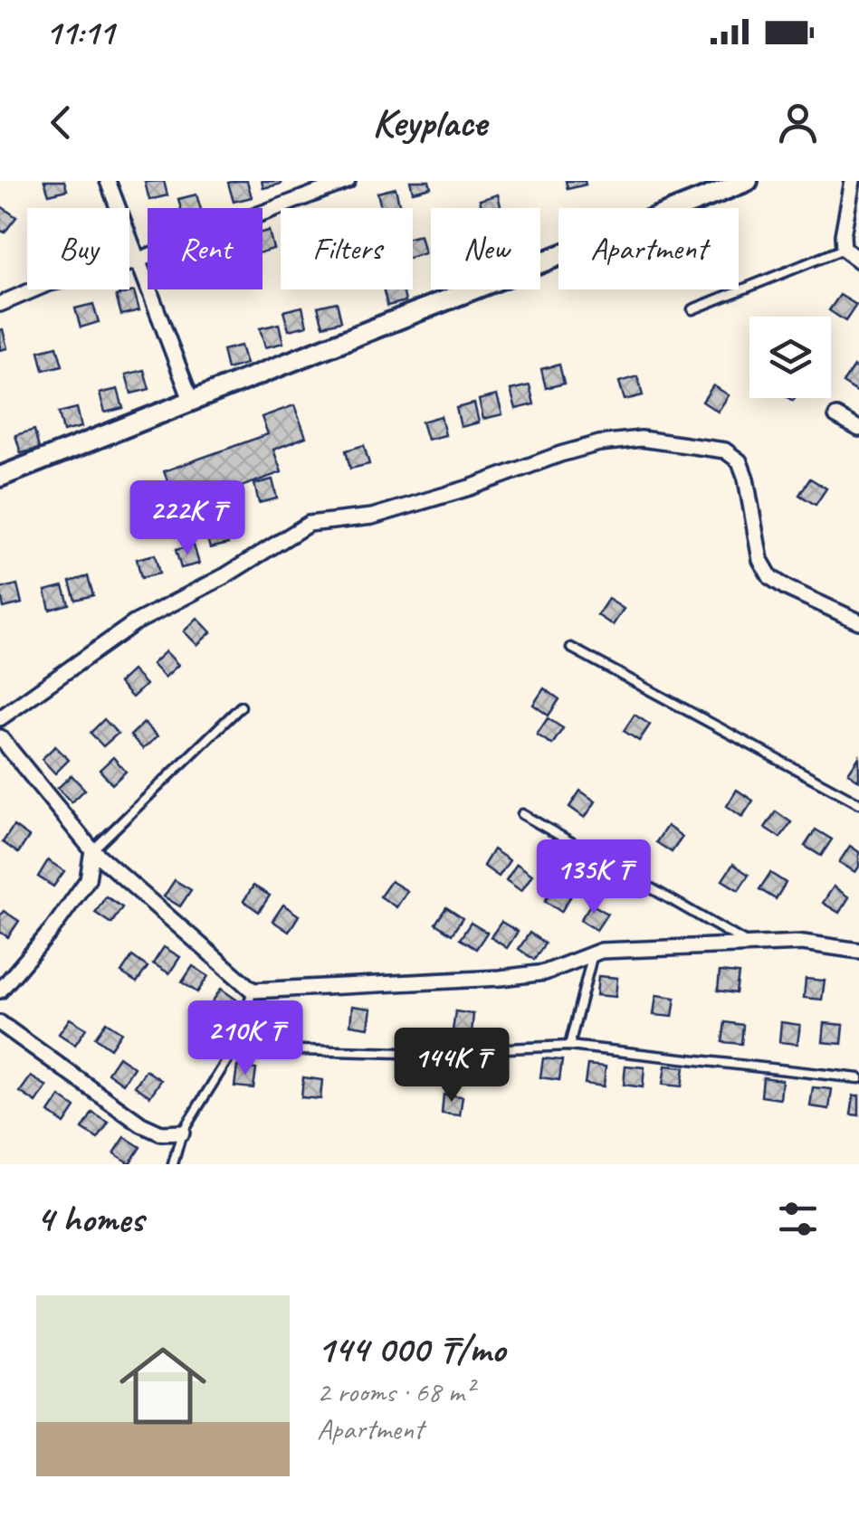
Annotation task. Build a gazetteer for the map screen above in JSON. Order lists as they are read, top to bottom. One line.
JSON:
{"page":{"status":"11:11","header":"Keyplace","chip":["Buy","Rent","Filters","New","Apartment"],"price":["222K ₸","135K ₸","210K ₸","144K ₸"],"heading":"4 homes","list":[{"name":"144 000 ₸/mo","note":"2 rooms · 68 m² · Apartment"}]}}
